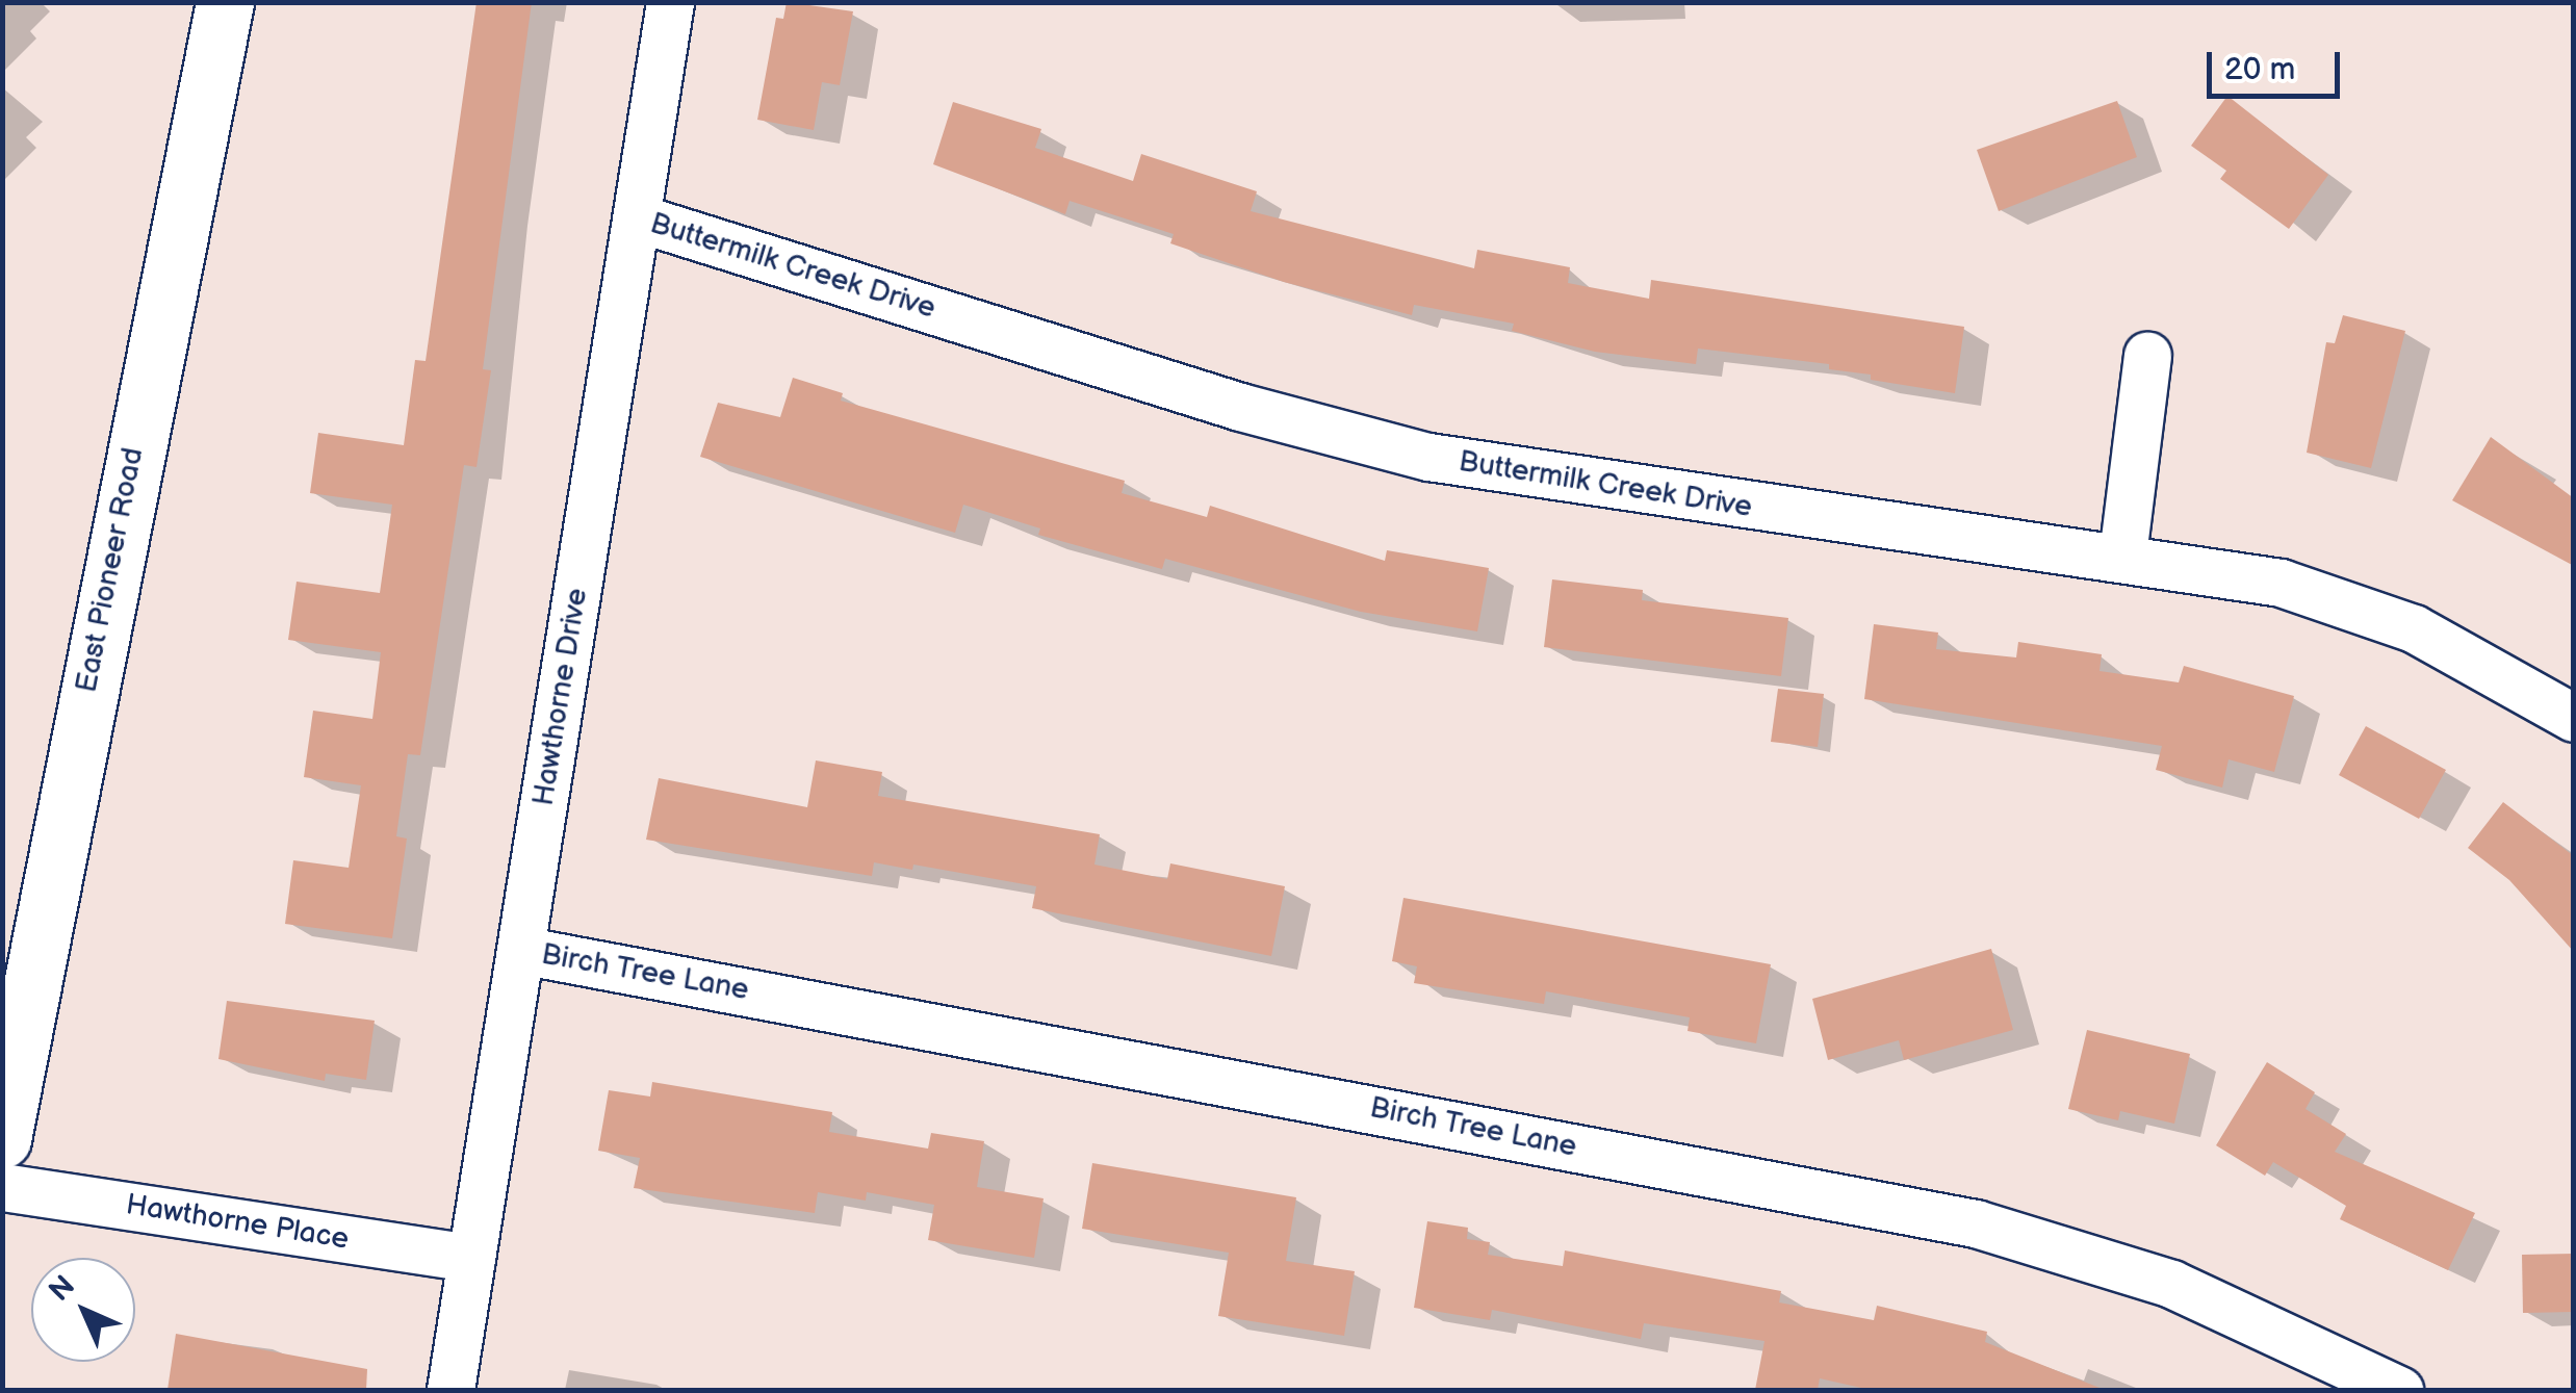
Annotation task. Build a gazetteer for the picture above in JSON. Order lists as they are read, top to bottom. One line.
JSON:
{"streets":{"main road":["East Pioneer Road"],"street":["Buttermilk Creek Drive","Hawthorne Drive","Birch Tree Lane","Hawthorne Place"]},"crossings":[["Buttermilk Creek Drive","Hawthorne Drive"],["Hawthorne Drive","Birch Tree Lane"],["Hawthorne Drive","Hawthorne Place"]],"scale_bar":"20 m","north":"top left"}
